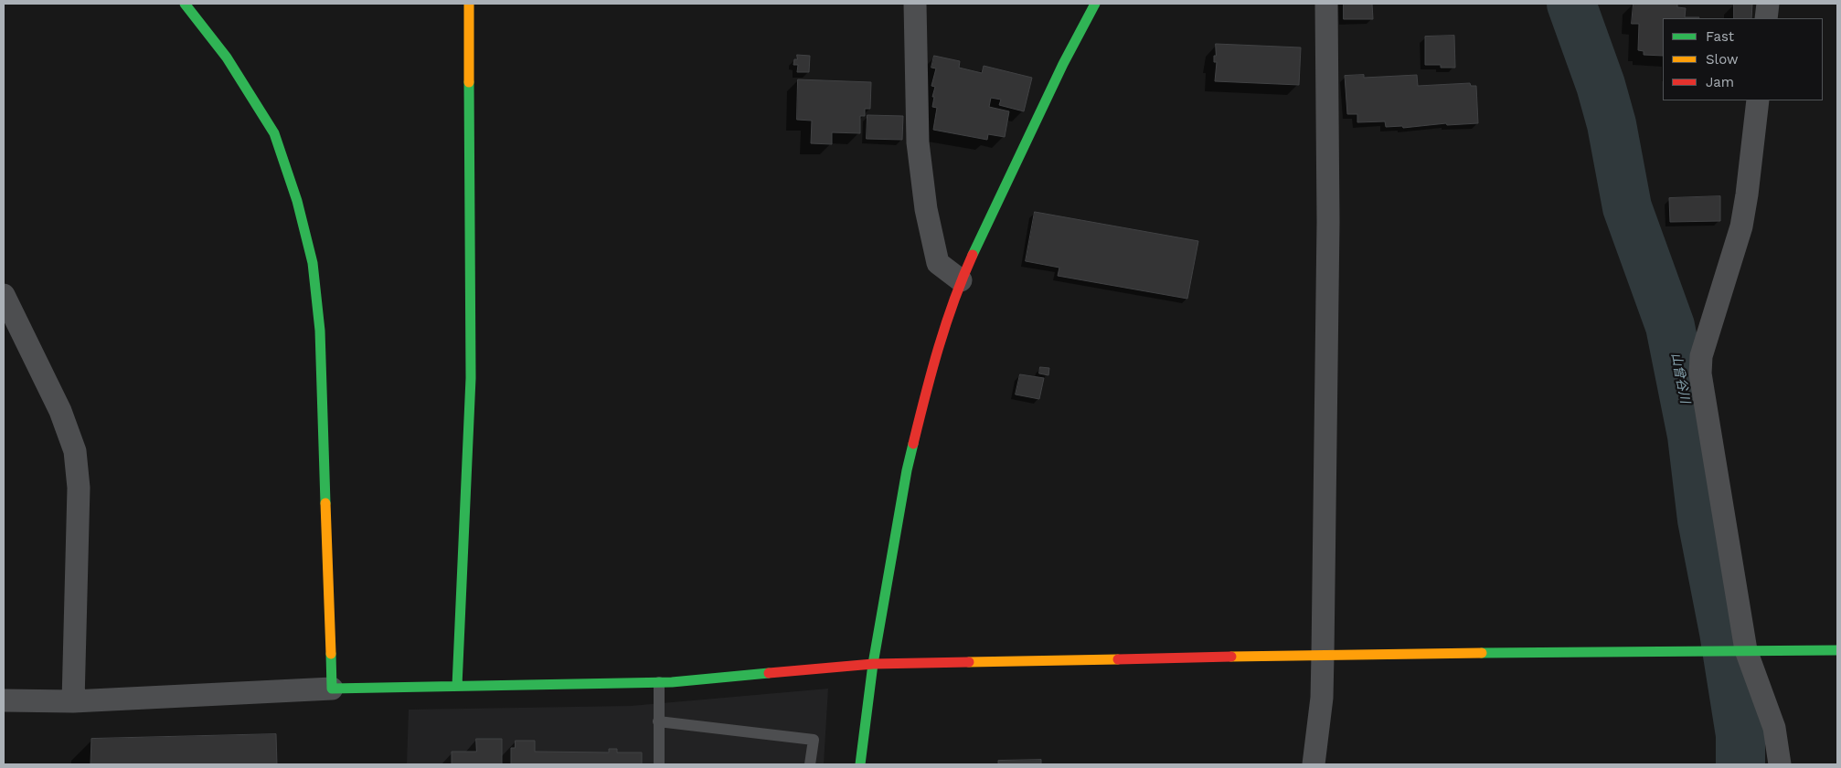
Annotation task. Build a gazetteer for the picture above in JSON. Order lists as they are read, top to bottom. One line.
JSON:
{"water":["山曾谷川"],"legend":["Fast","Slow","Jam"]}
